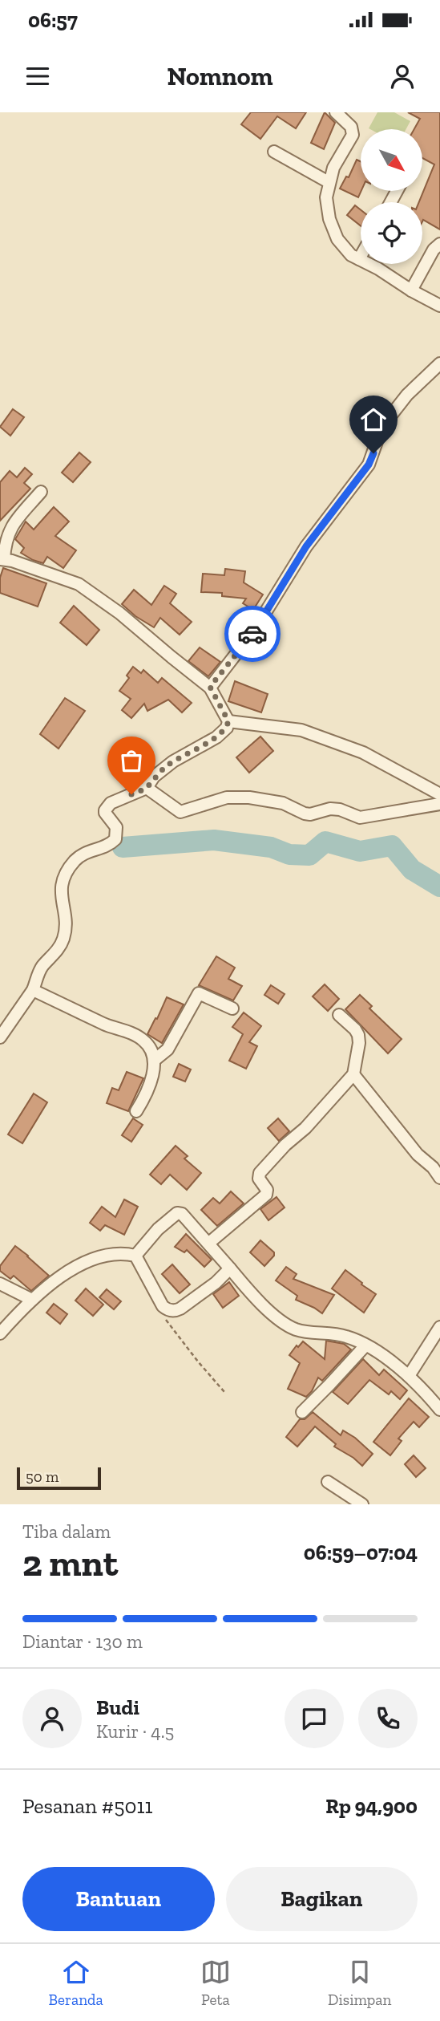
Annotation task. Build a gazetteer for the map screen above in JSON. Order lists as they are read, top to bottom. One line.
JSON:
{"scale_bar":"50 m","north":"bottom right","page":{"status":"06:57","header":"Nomnom","scale":"50 m","heading":["2 mnt","Tiba dalam","06:59–07:04"],"panel":["Budi","Kurir · 4.5","Pesanan #5011","Rp 94,900"],"bar":"Diantar · 130 m","buttons":["Bantuan","Bagikan"],"tabs":["Beranda","Peta","Disimpan"]}}
